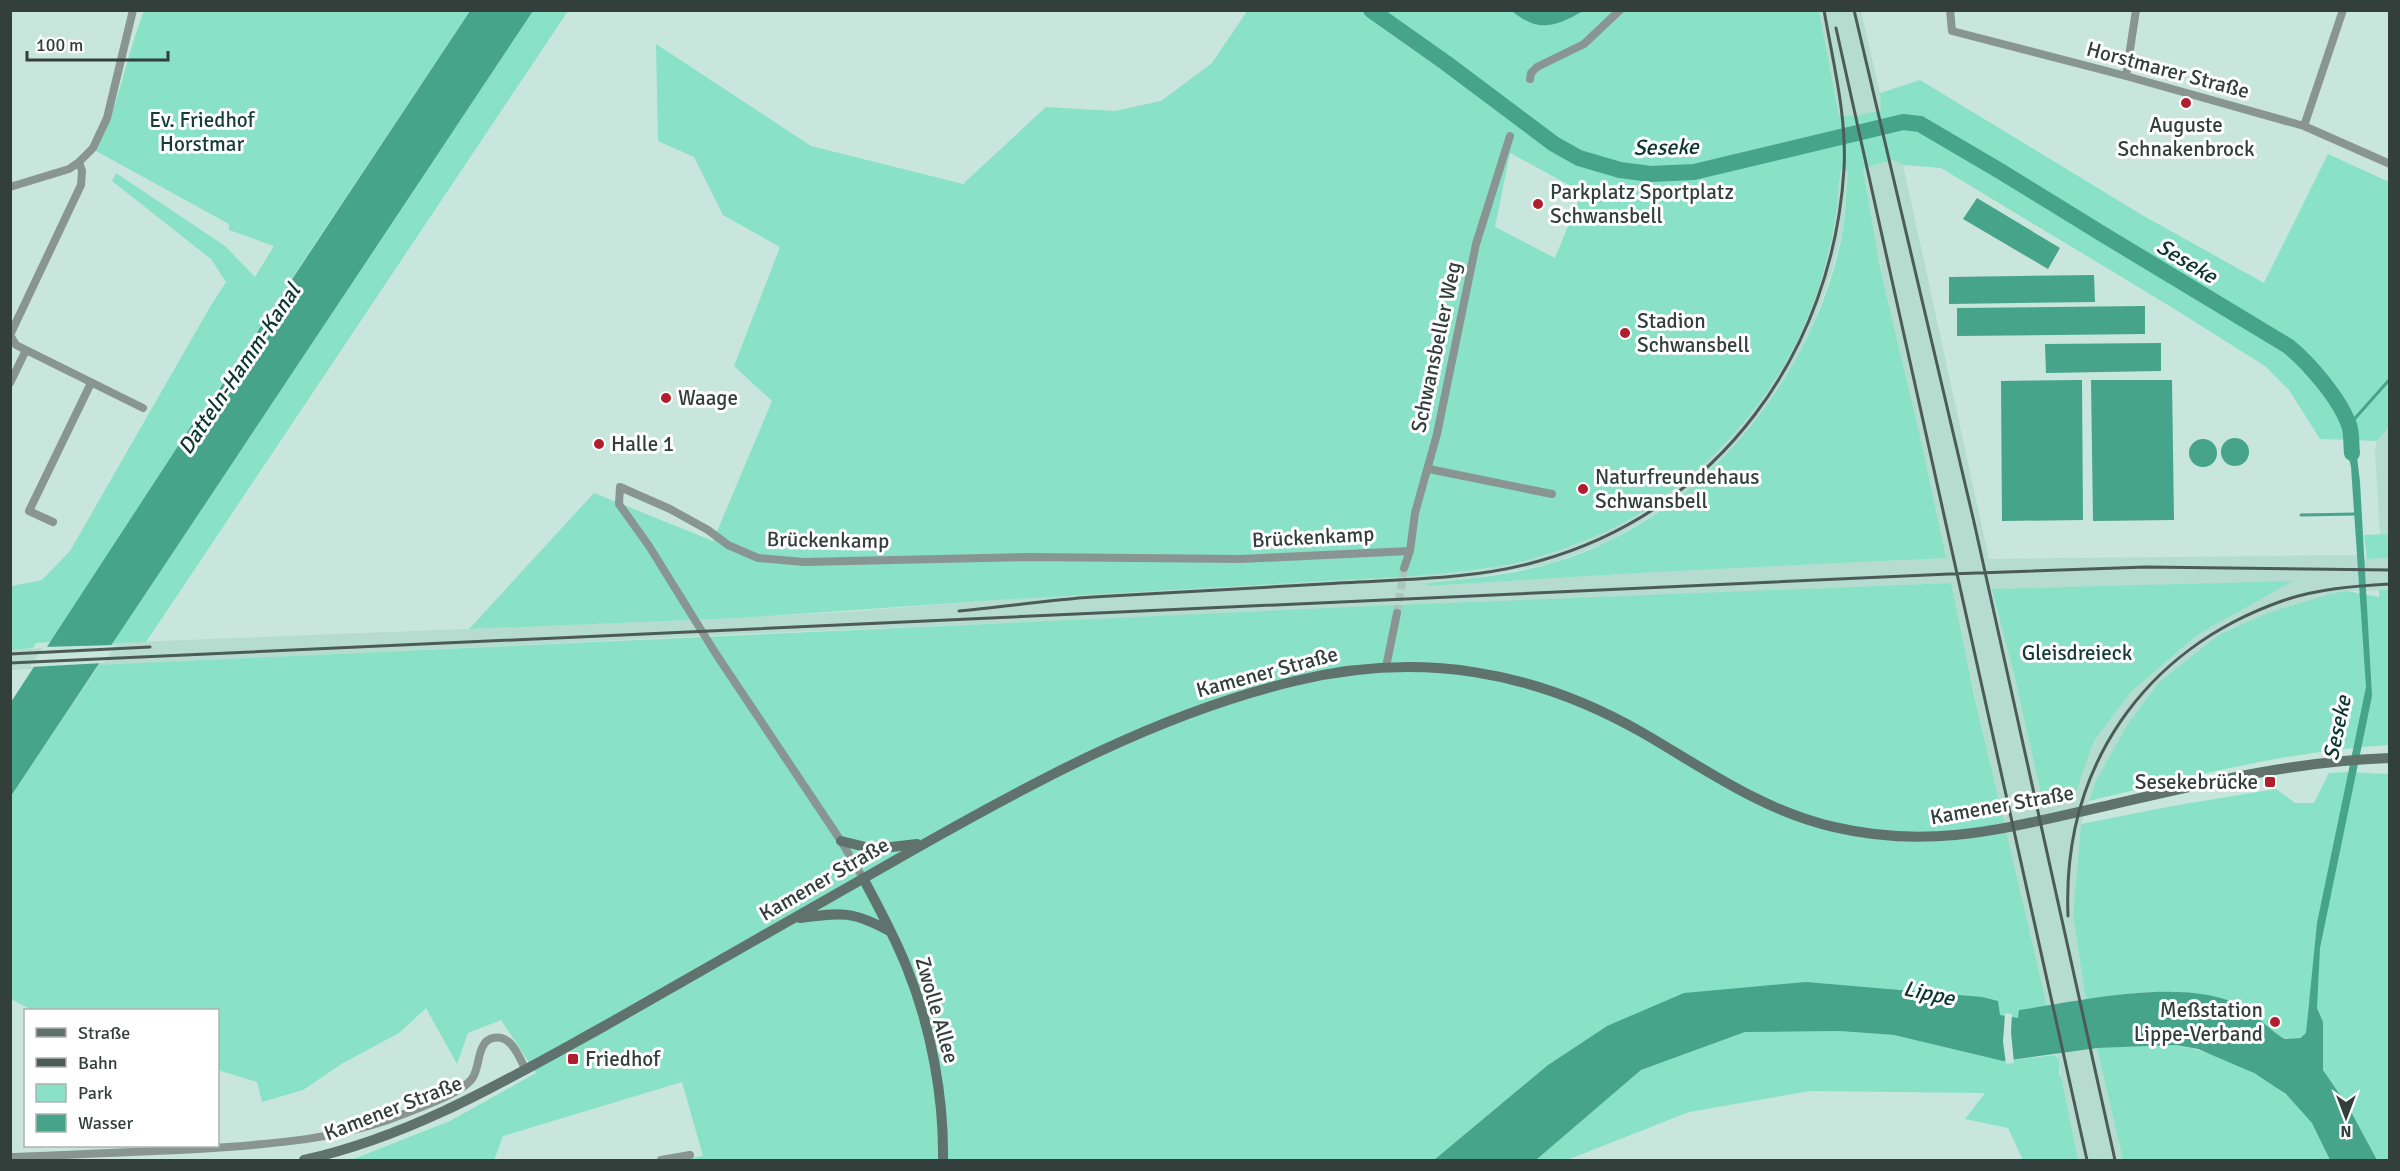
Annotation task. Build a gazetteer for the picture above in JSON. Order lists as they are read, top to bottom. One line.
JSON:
{"streets":{"main road":["Kamener Straße","Zwolle Allee"],"street":["Horstmarer Straße","Schwansbeller Weg","Brückenkamp"]},"crossings":[["Schwansbeller Weg","Brückenkamp"],["Brückenkamp","Kamener Straße"],["Brückenkamp","Zwolle Allee"],["Kamener Straße","Zwolle Allee"]],"water":["Seseke","Datteln-Hamm-Kanal","Lippe"],"parks":["Ev. Friedhof Horstmar","Gleisdreieck"],"places":{"other":["Auguste Schnakenbrock","Parkplatz Sportplatz Schwansbell","Stadion Schwansbell","Waage","Halle 1","Naturfreundehaus Schwansbell","Meßstation Lippe-Verband"],"transit":["Sesekebrücke","Friedhof"]},"legend":["Straße","Bahn","Park","Wasser"],"scale_bar":"100 m","north":"bottom"}
